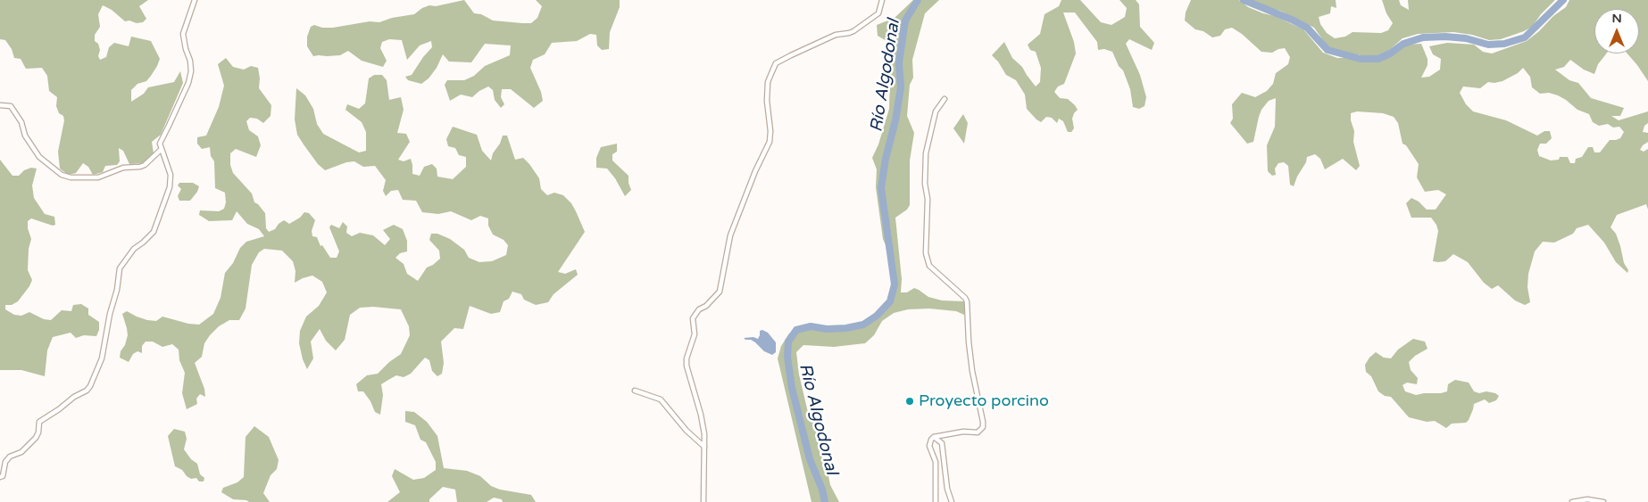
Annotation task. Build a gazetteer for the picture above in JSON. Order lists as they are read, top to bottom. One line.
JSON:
{"water":["Río Algodonal"],"places":["Proyecto porcino"],"north":"top"}
